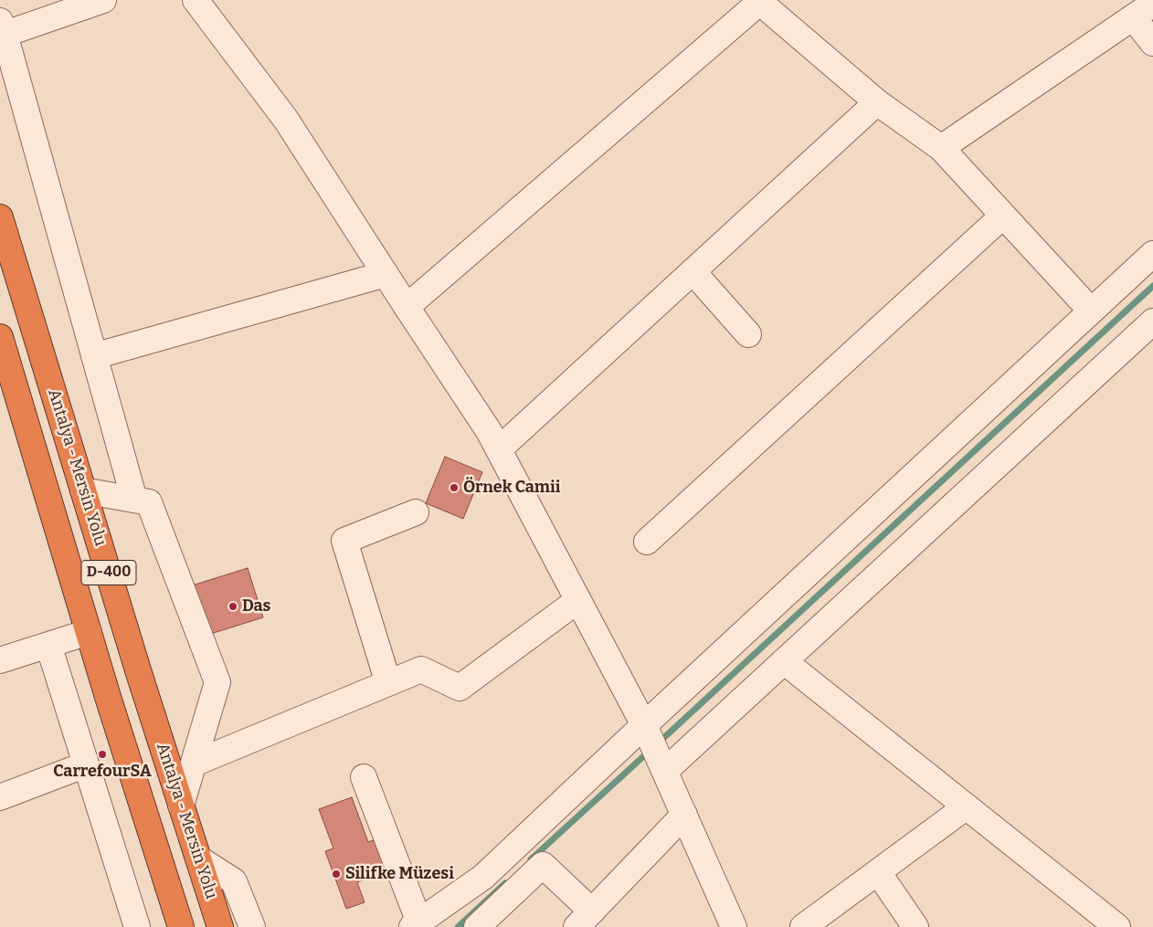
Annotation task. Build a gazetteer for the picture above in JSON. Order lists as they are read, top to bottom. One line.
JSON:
{"streets":{"highway":["Antalya - Mersin Yolu","D-400"]},"places":["Örnek Camii","Das","CarrefourSA","Silifke Müzesi"]}
